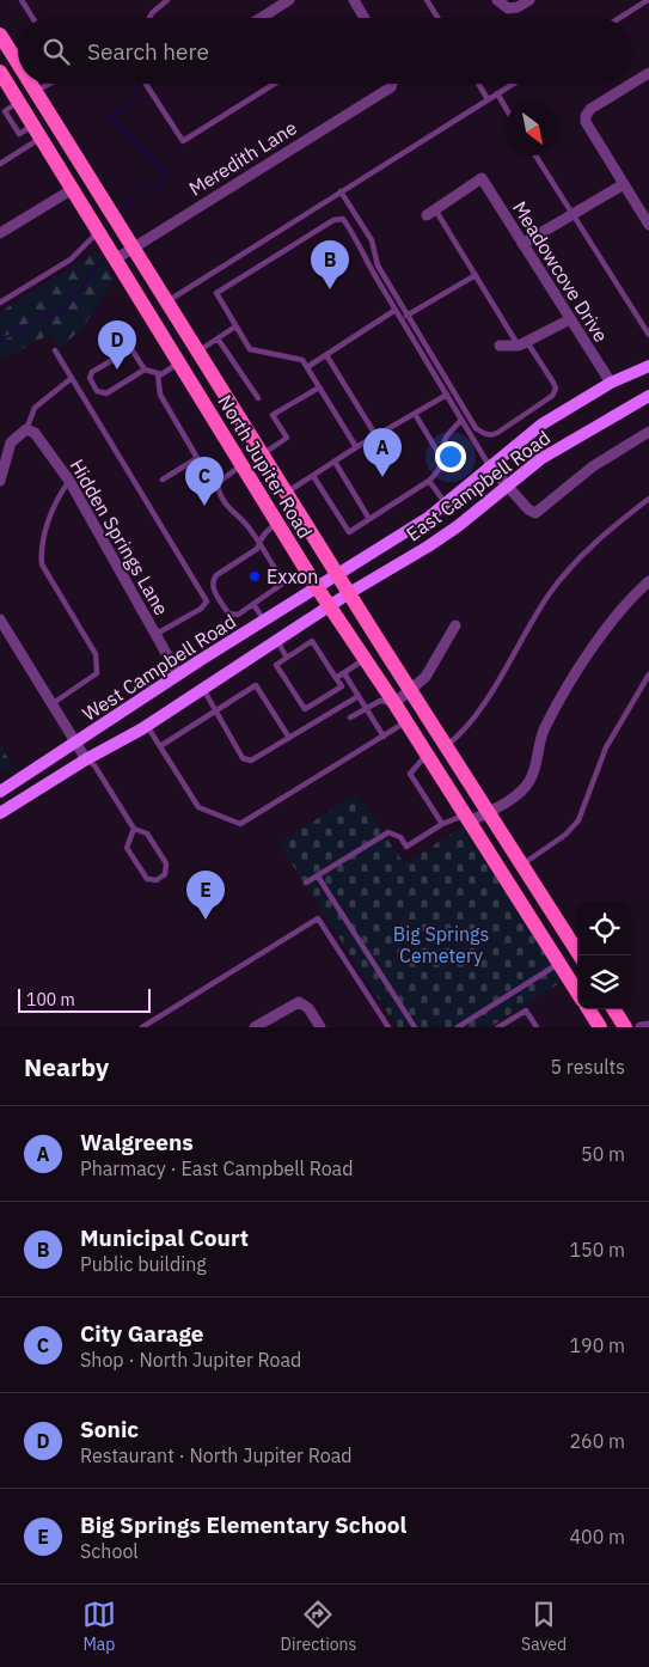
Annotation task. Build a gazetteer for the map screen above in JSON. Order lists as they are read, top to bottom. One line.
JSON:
{"streets":{"main road":["North Jupiter Road","East Campbell Road","West Campbell Road"],"street":["Meredith Lane","Meadowcove Drive","Hidden Springs Lane"]},"crossings":[["Meredith Lane","North Jupiter Road"],["Meadowcove Drive","East Campbell Road"],["North Jupiter Road","East Campbell Road"],["North Jupiter Road","West Campbell Road"],["East Campbell Road","West Campbell Road"],["Hidden Springs Lane","West Campbell Road"]],"parks":["Big Springs Cemetery"],"places":["Exxon"],"scale_bar":"100 m","north":"bottom right","page":{"search":"Search here","pins":["B","D","A","C","E"],"scale":"100 m","heading":["Nearby","5 results"],"list":[{"mark":"A","name":"Walgreens","note":"Pharmacy · East Campbell Road","value":"50 m"},{"mark":"B","name":"Municipal Court","note":"Public building","value":"150 m"},{"mark":"C","name":"City Garage","note":"Shop · North Jupiter Road","value":"190 m"},{"mark":"D","name":"Sonic","note":"Restaurant · North Jupiter Road","value":"260 m"},{"mark":"E","name":"Big Springs Elementary School","note":"School","value":"400 m"}],"nav":["Map","Directions","Saved"]}}
